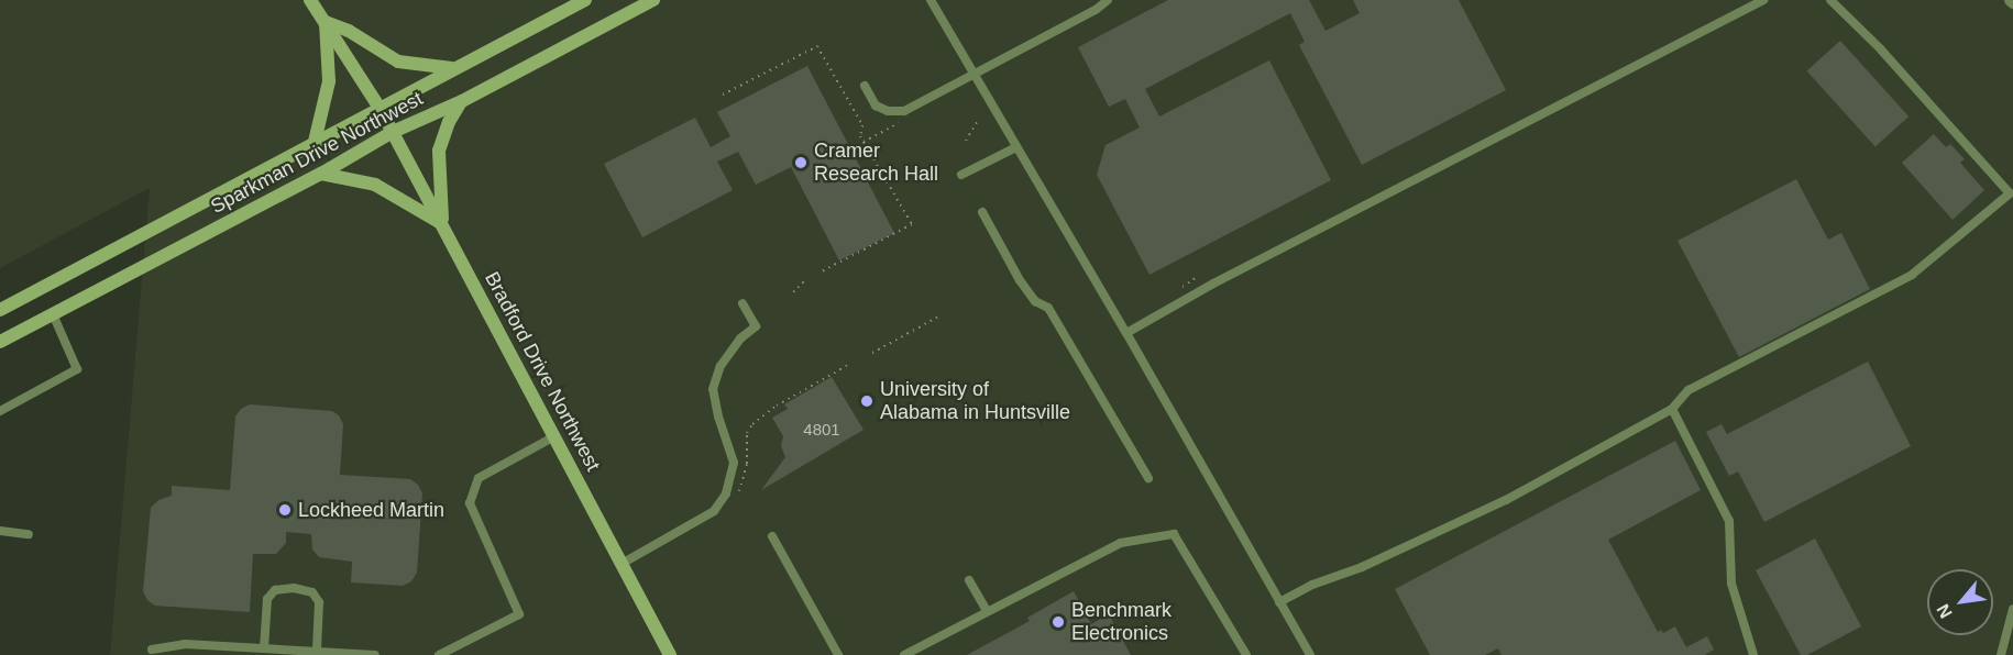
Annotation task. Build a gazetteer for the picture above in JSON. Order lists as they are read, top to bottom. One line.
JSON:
{"streets":{"main road":["Sparkman Drive Northwest","Bradford Drive Northwest"]},"crossings":[["Sparkman Drive Northwest","Bradford Drive Northwest"]],"places":["Cramer Research Hall","University of Alabama in Huntsville","Lockheed Martin","Benchmark Electronics"],"house_numbers":["4801"],"north":"bottom left"}
